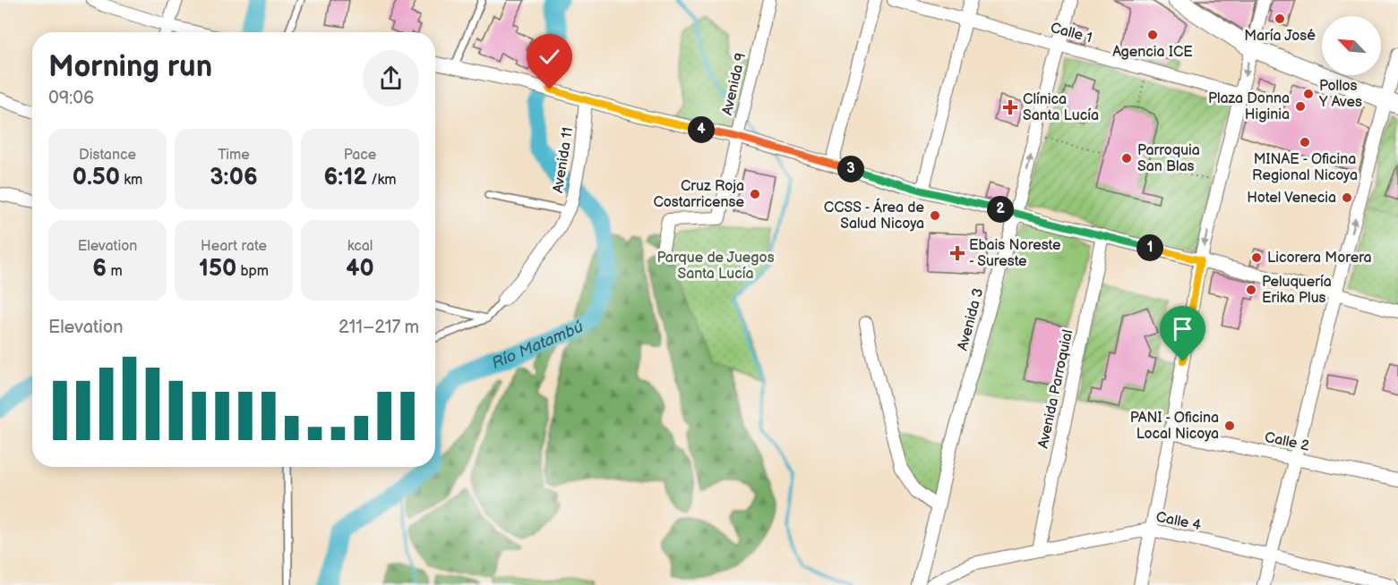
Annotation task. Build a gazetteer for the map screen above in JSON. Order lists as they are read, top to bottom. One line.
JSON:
{"streets":{"street":["Calle 1","Avenida 9","Avenida 11","Avenida 3","Avenida Parroquial","Calle 2","Calle 4"]},"crossings":[["Calle 1","Avenida 3"],["Avenida Parroquial","Calle 4"]],"water":["Río Matambú"],"parks":["Parque de Juegos Santa Lucía"],"places":{"other":["María José","Agencia ICE","Pollos Y Aves","Plaza Donna Higinia","MINAE - Oficina Regional Nicoya","Parroquia San Blas","Cruz Roja Costarricense","Hotel Venecia","CCSS - Área de Salud Nicoya","Licorera Morera","Peluquería Erika Plus","PANI - Oficina Local Nicoya"],"health":["Clínica Santa Lucía","Ebais Noreste - Sureste"]},"north":"top left","page":{"heading":["Morning run","09:06"],"pins":["4","3","2","1"],"stats":[["Distance","0.50 km"],["Time","3:06"],["Pace","6:12 /km"],["Elevation","6 m"],["Heart rate","150 bpm"],["kcal","40"]],"chart":["Elevation","211–217 m"]}}
